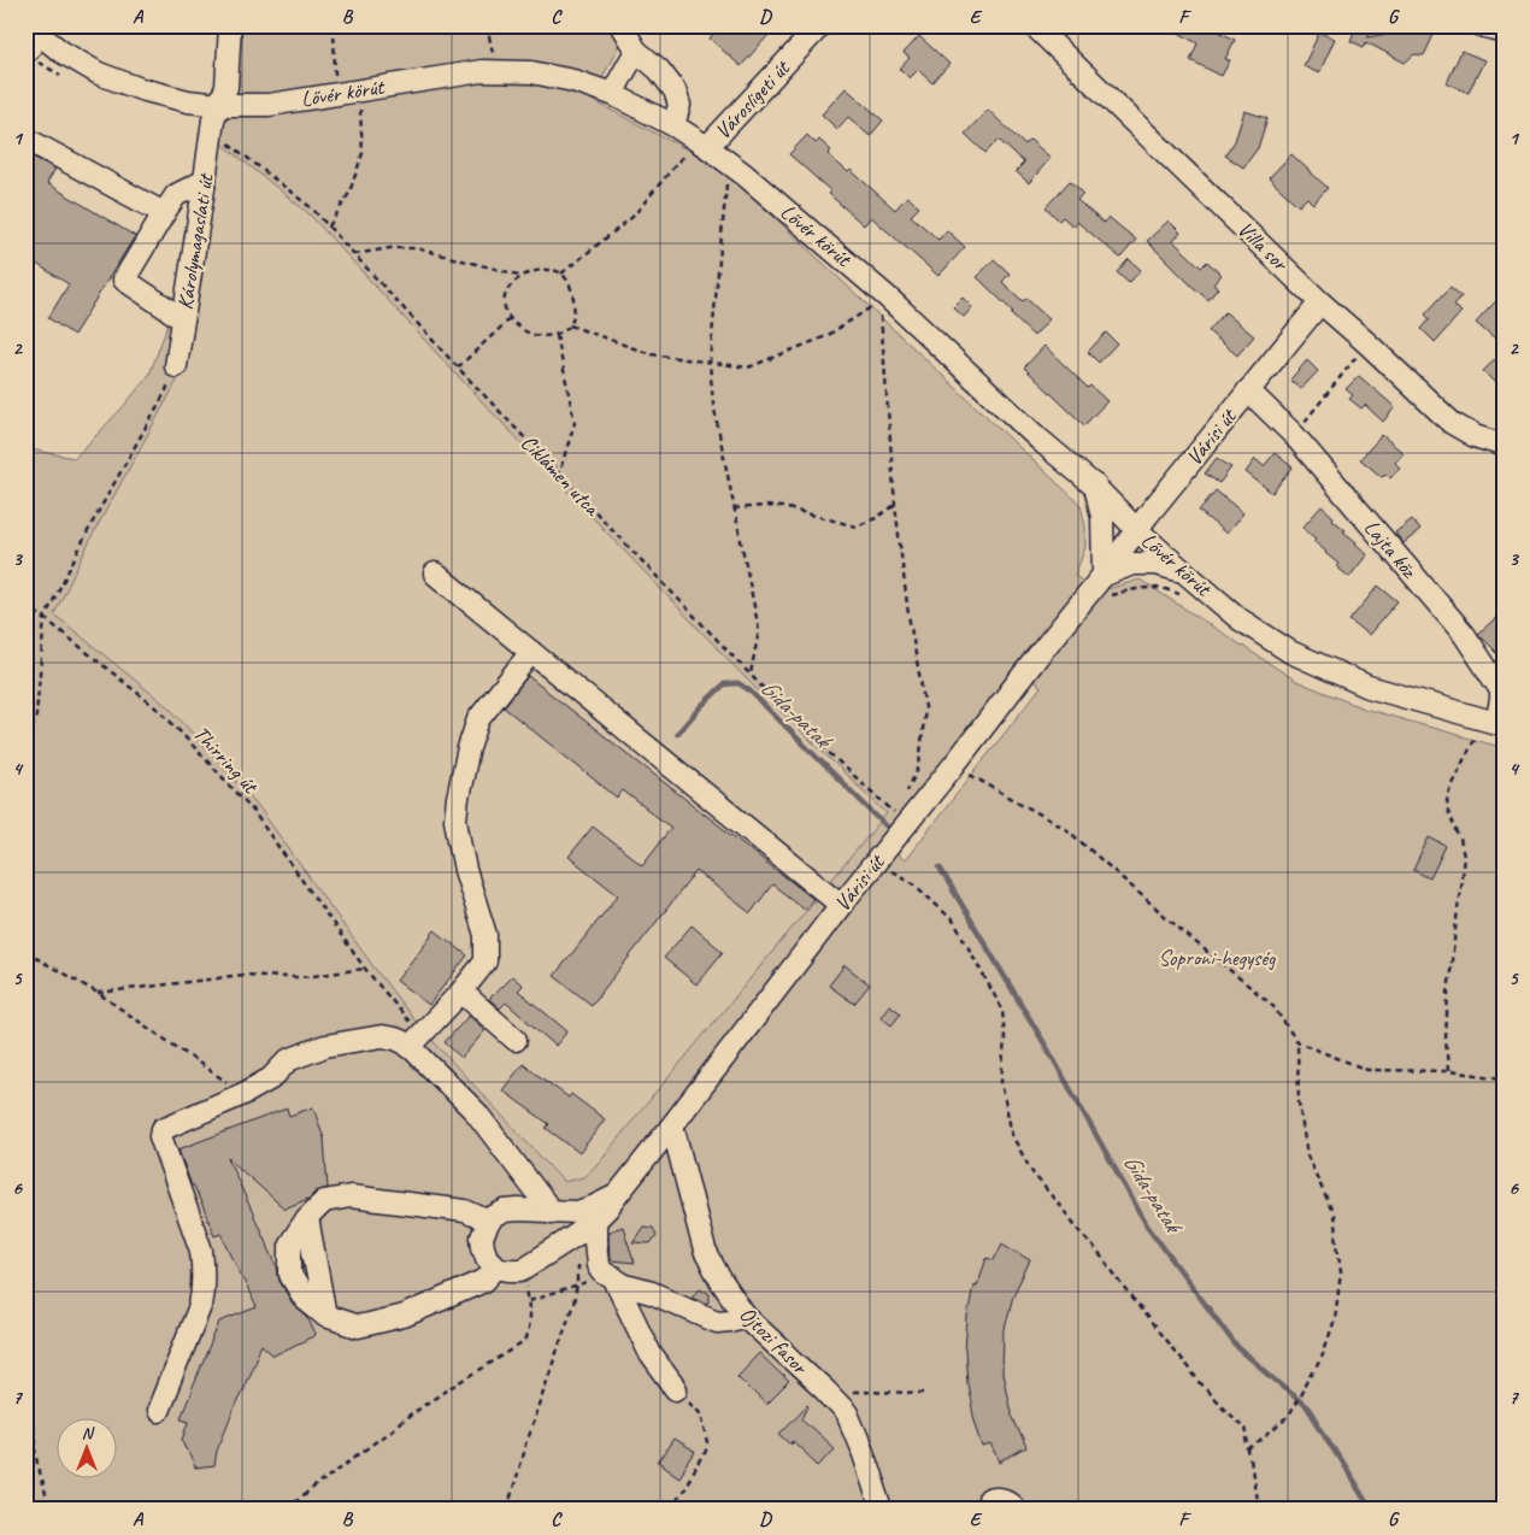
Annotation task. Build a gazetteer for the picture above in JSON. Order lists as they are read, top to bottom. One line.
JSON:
{"streets":{"street":["Lővér körút","Városligeti út","Károlymagaslati út","Villa sor","Várisi út","Lajta köz","Ojtozi fasor"],"path":["Ciklámen utca","Thirring út"]},"crossings":[["Lővér körút","Városligeti út"],["Lővér körút","Károlymagaslati út"],["Lővér körút","Várisi út"],["Lővér körút","Ciklámen utca"],["Lővér körút","Lajta köz"],["Károlymagaslati út","Ciklámen utca"],["Villa sor","Várisi út"],["Várisi út","Ciklámen utca"],["Várisi út","Lajta köz"],["Várisi út","Ojtozi fasor"]],"water":["Gida-patak"],"parks":["Soproni-hegység"],"north":"top","grid":{"columns":["A","B","C","D","E","F","G"],"rows":["1","2","3","4","5","6","7"]}}
